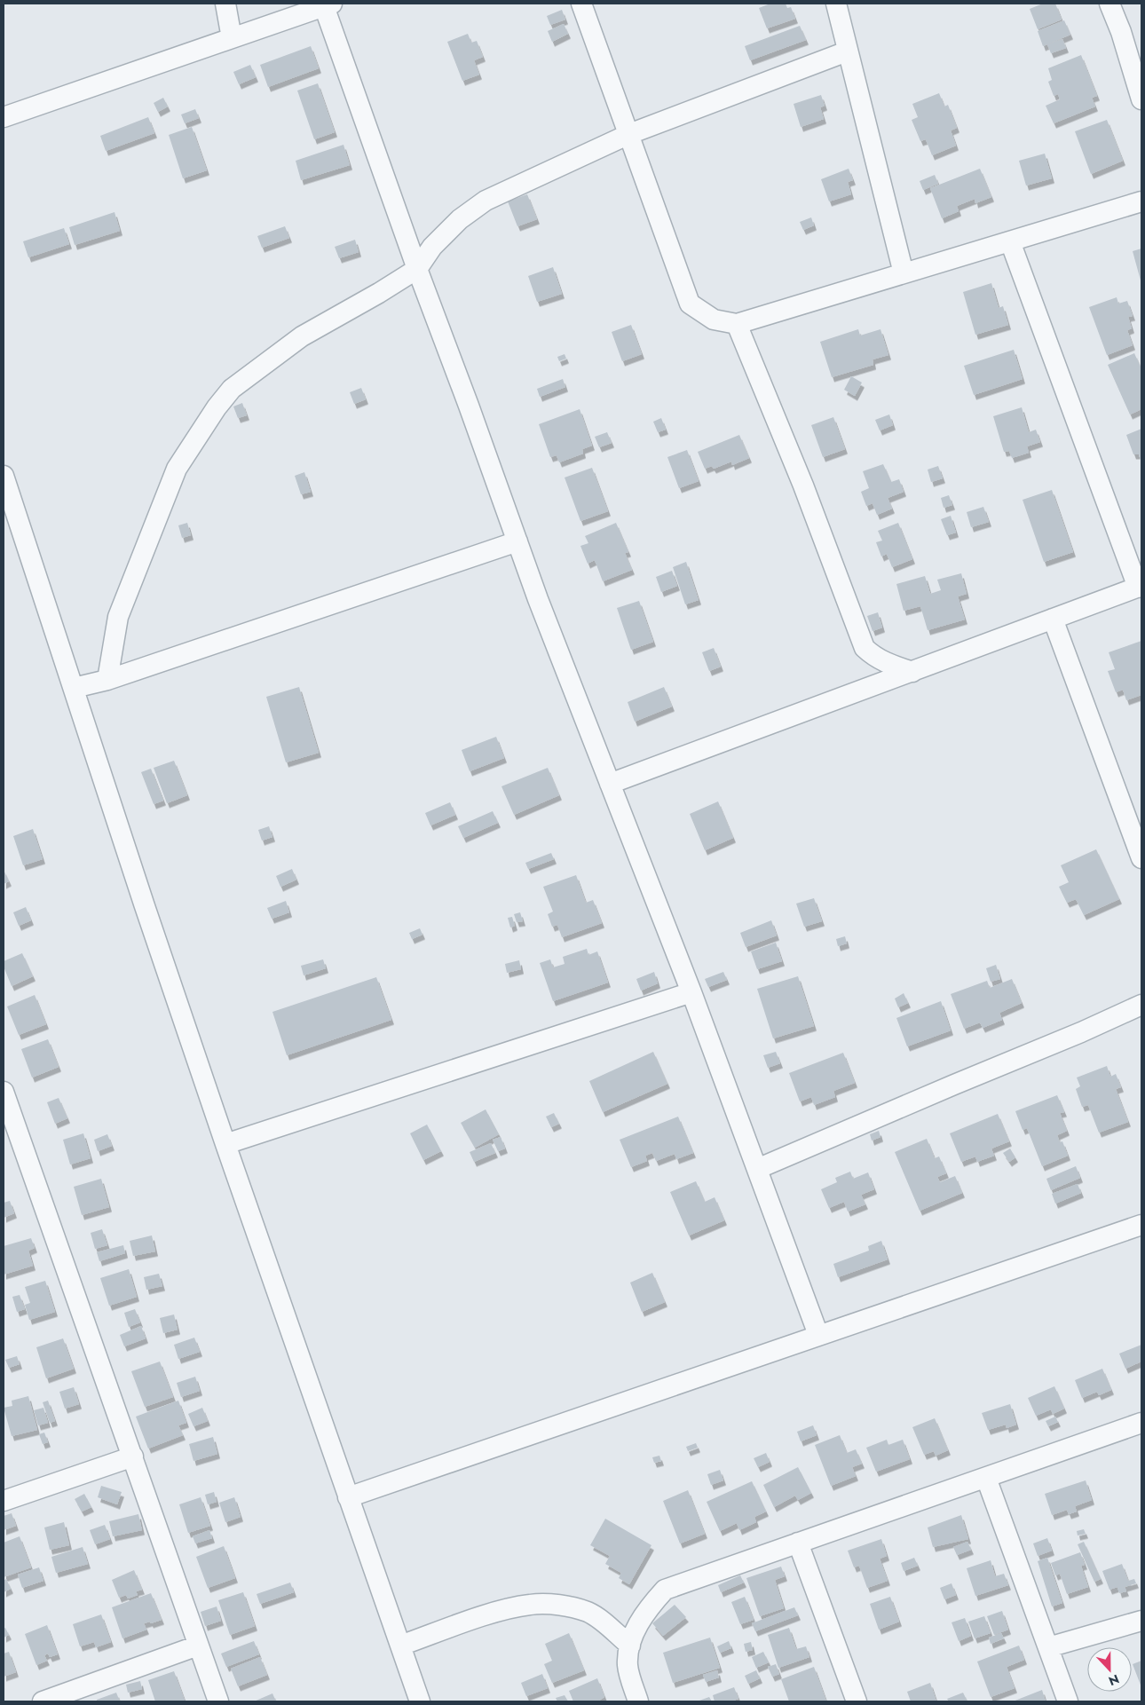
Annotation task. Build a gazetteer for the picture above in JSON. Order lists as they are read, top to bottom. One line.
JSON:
{"north":"bottom"}
